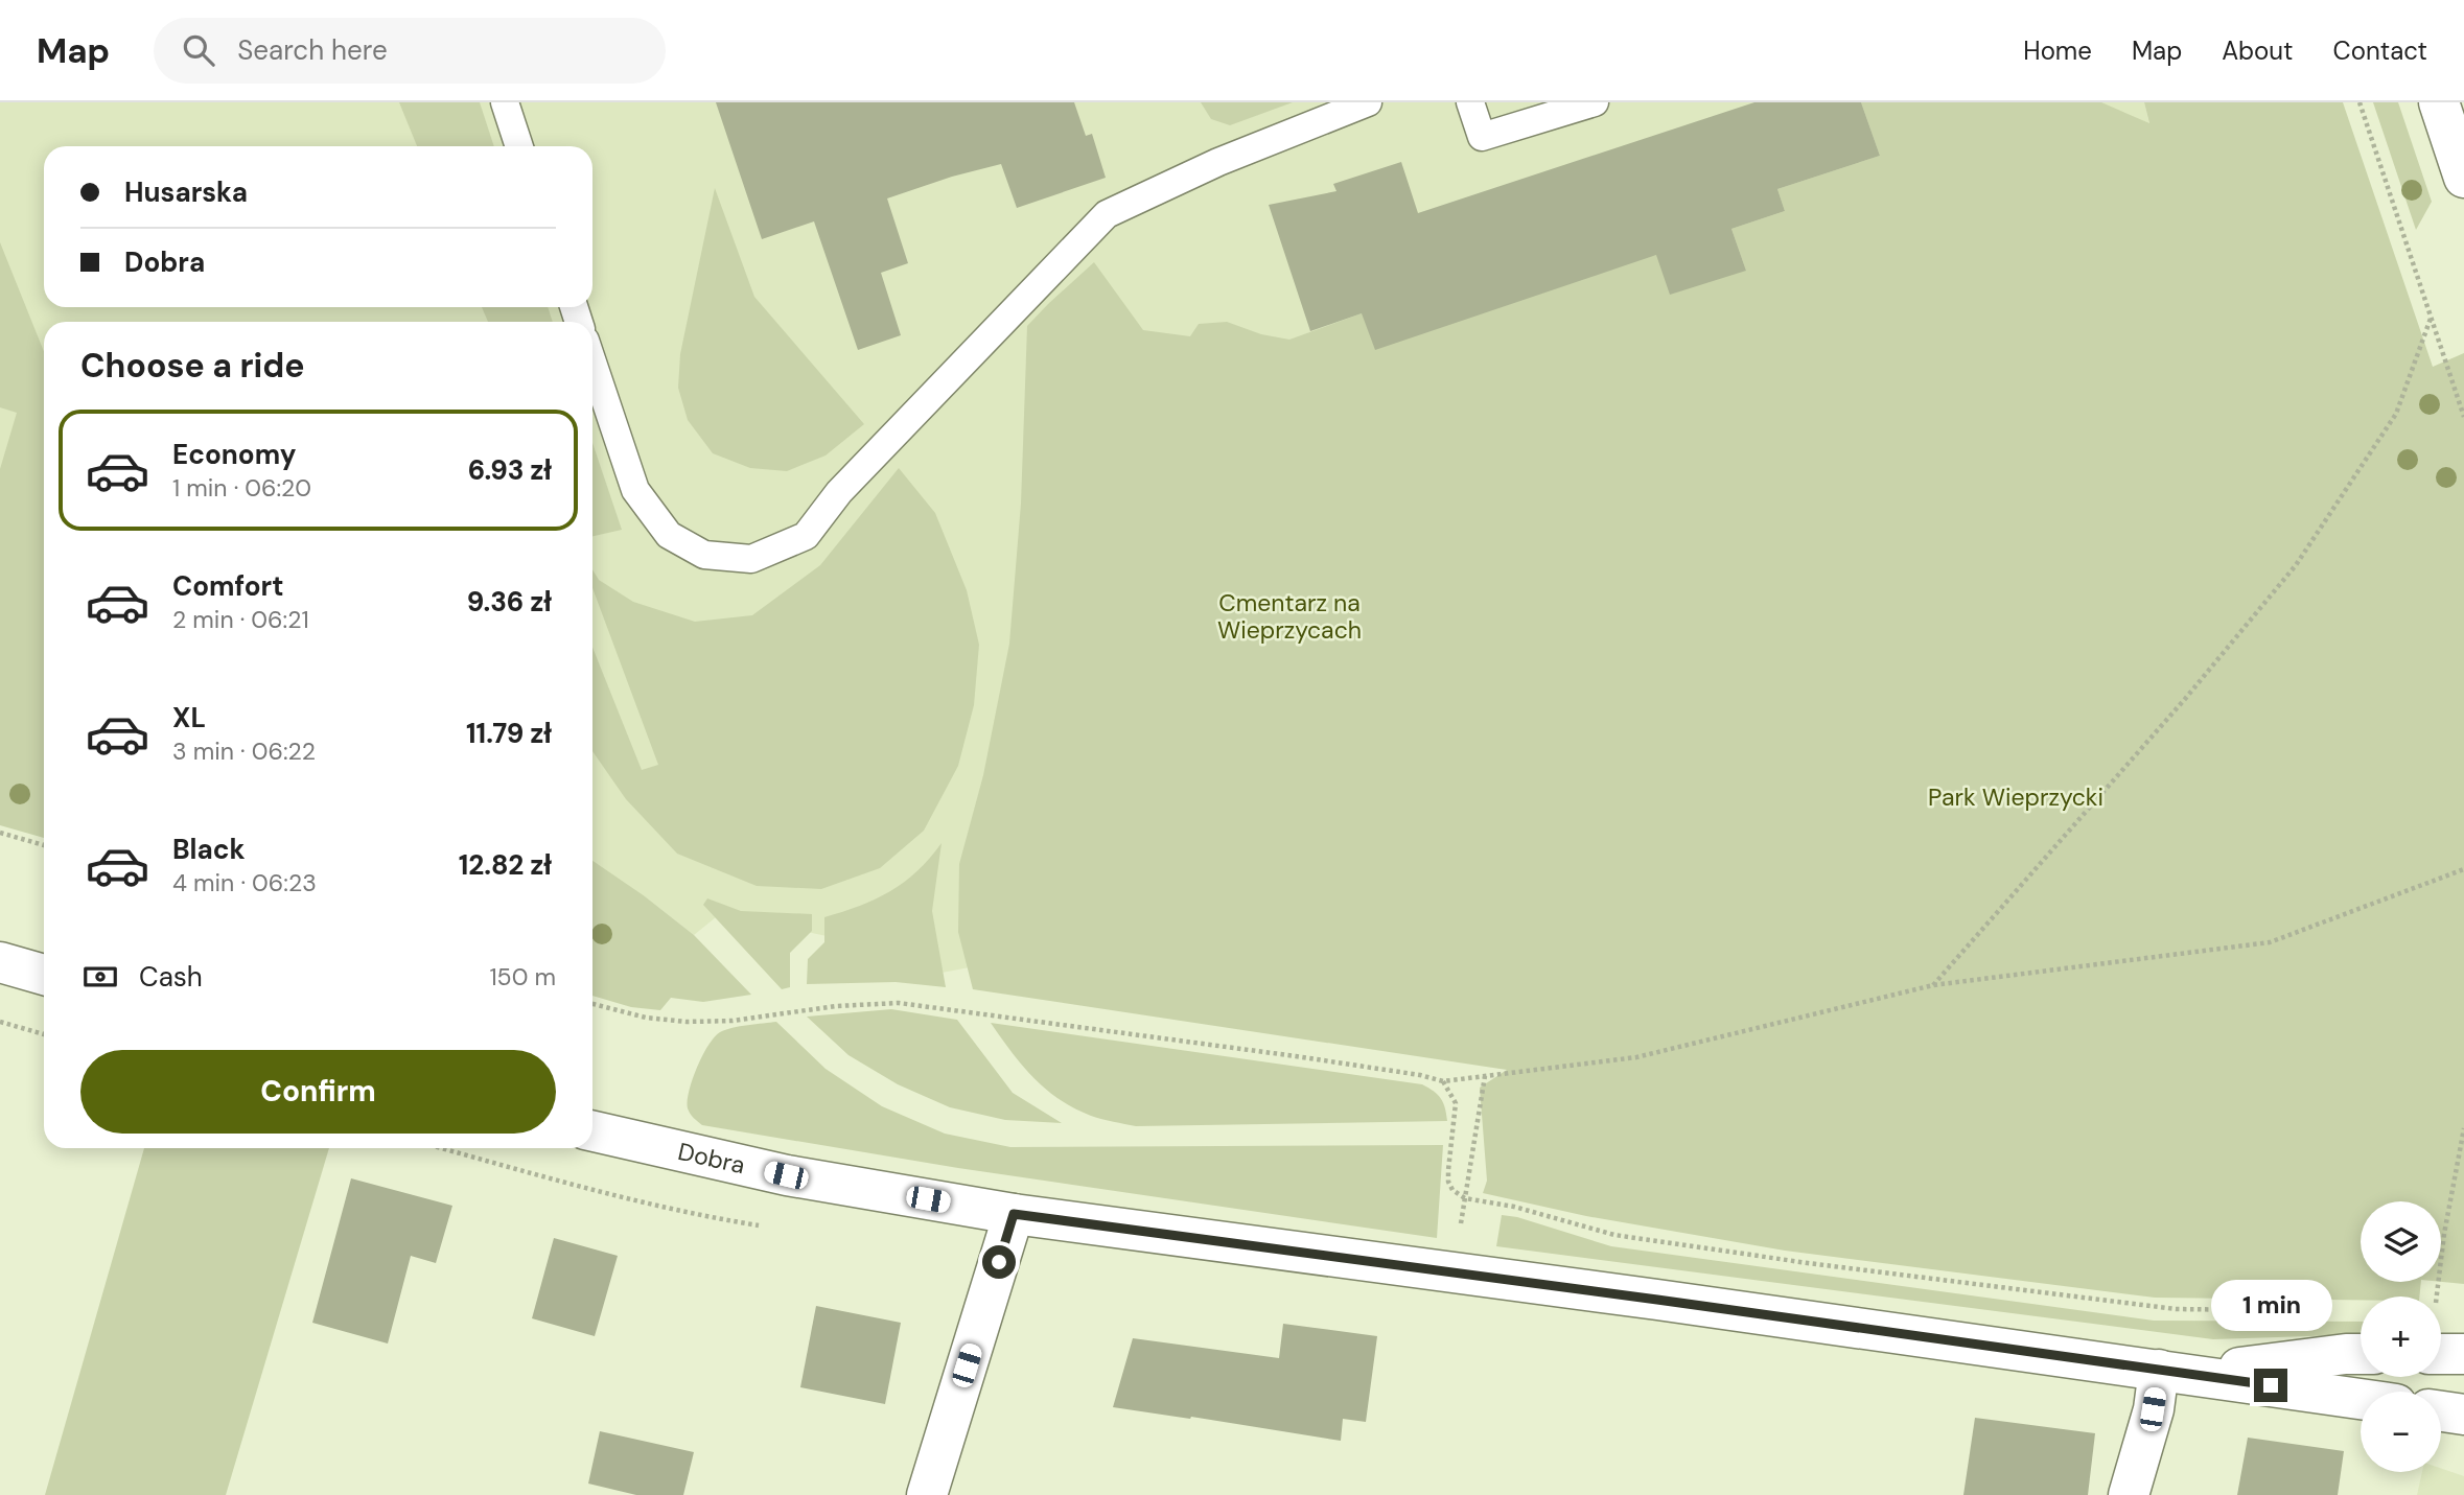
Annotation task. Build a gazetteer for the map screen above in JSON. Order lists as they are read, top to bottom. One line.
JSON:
{"streets":{"street":["Dobra"]},"parks":["Cmentarz na Wieprzycach","Park Wieprzycki"],"page":{"header":"Map","search":"Search here","nav":["Home","Map","About","Contact"],"banner":["Husarska","Dobra"],"heading":"Choose a ride","list":[{"name":"Economy","note":"1 min · 06:20","value":"6.93 zł"},{"name":"Comfort","note":"2 min · 06:21","value":"9.36 zł"},{"name":"XL","note":"3 min · 06:22","value":"11.79 zł"},{"name":"Black","note":"4 min · 06:23","value":"12.82 zł"}],"pay":["Cash","150 m"],"buttons":"Confirm","map_buttons":["+","−"],"bubble":"1 min"}}
